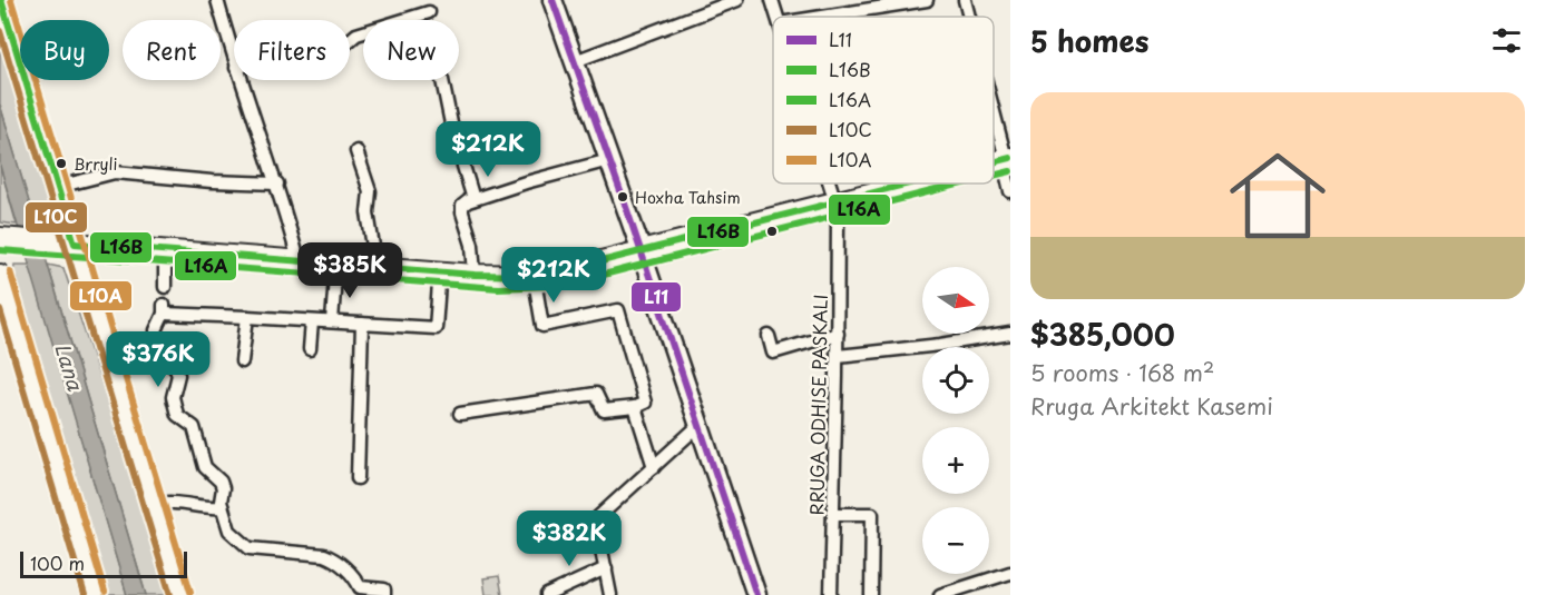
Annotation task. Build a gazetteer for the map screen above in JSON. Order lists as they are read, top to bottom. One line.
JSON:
{"streets":{"street":["RRUGA ODHISE PASKALI"]},"water":["Lana"],"places":["Brryli","Hoxha Tahsim"],"lines":["transit line L11","transit line L16B","transit line L10A","transit line L10C","transit line L16A"],"legend":["L11","L16B","L16A","L10C","L10A"],"scale_bar":"100 m","north":"right","page":{"heading":"5 homes","chip":["Buy","Rent","Filters","New"],"list":[{"name":"$385,000","note":"5 rooms · 168 m² · Rruga Arkitekt Kasemi"}],"price":["$212K","$385K","$212K","$376K","$382K"],"map_buttons":["+","−"],"scale":"100 m"}}
